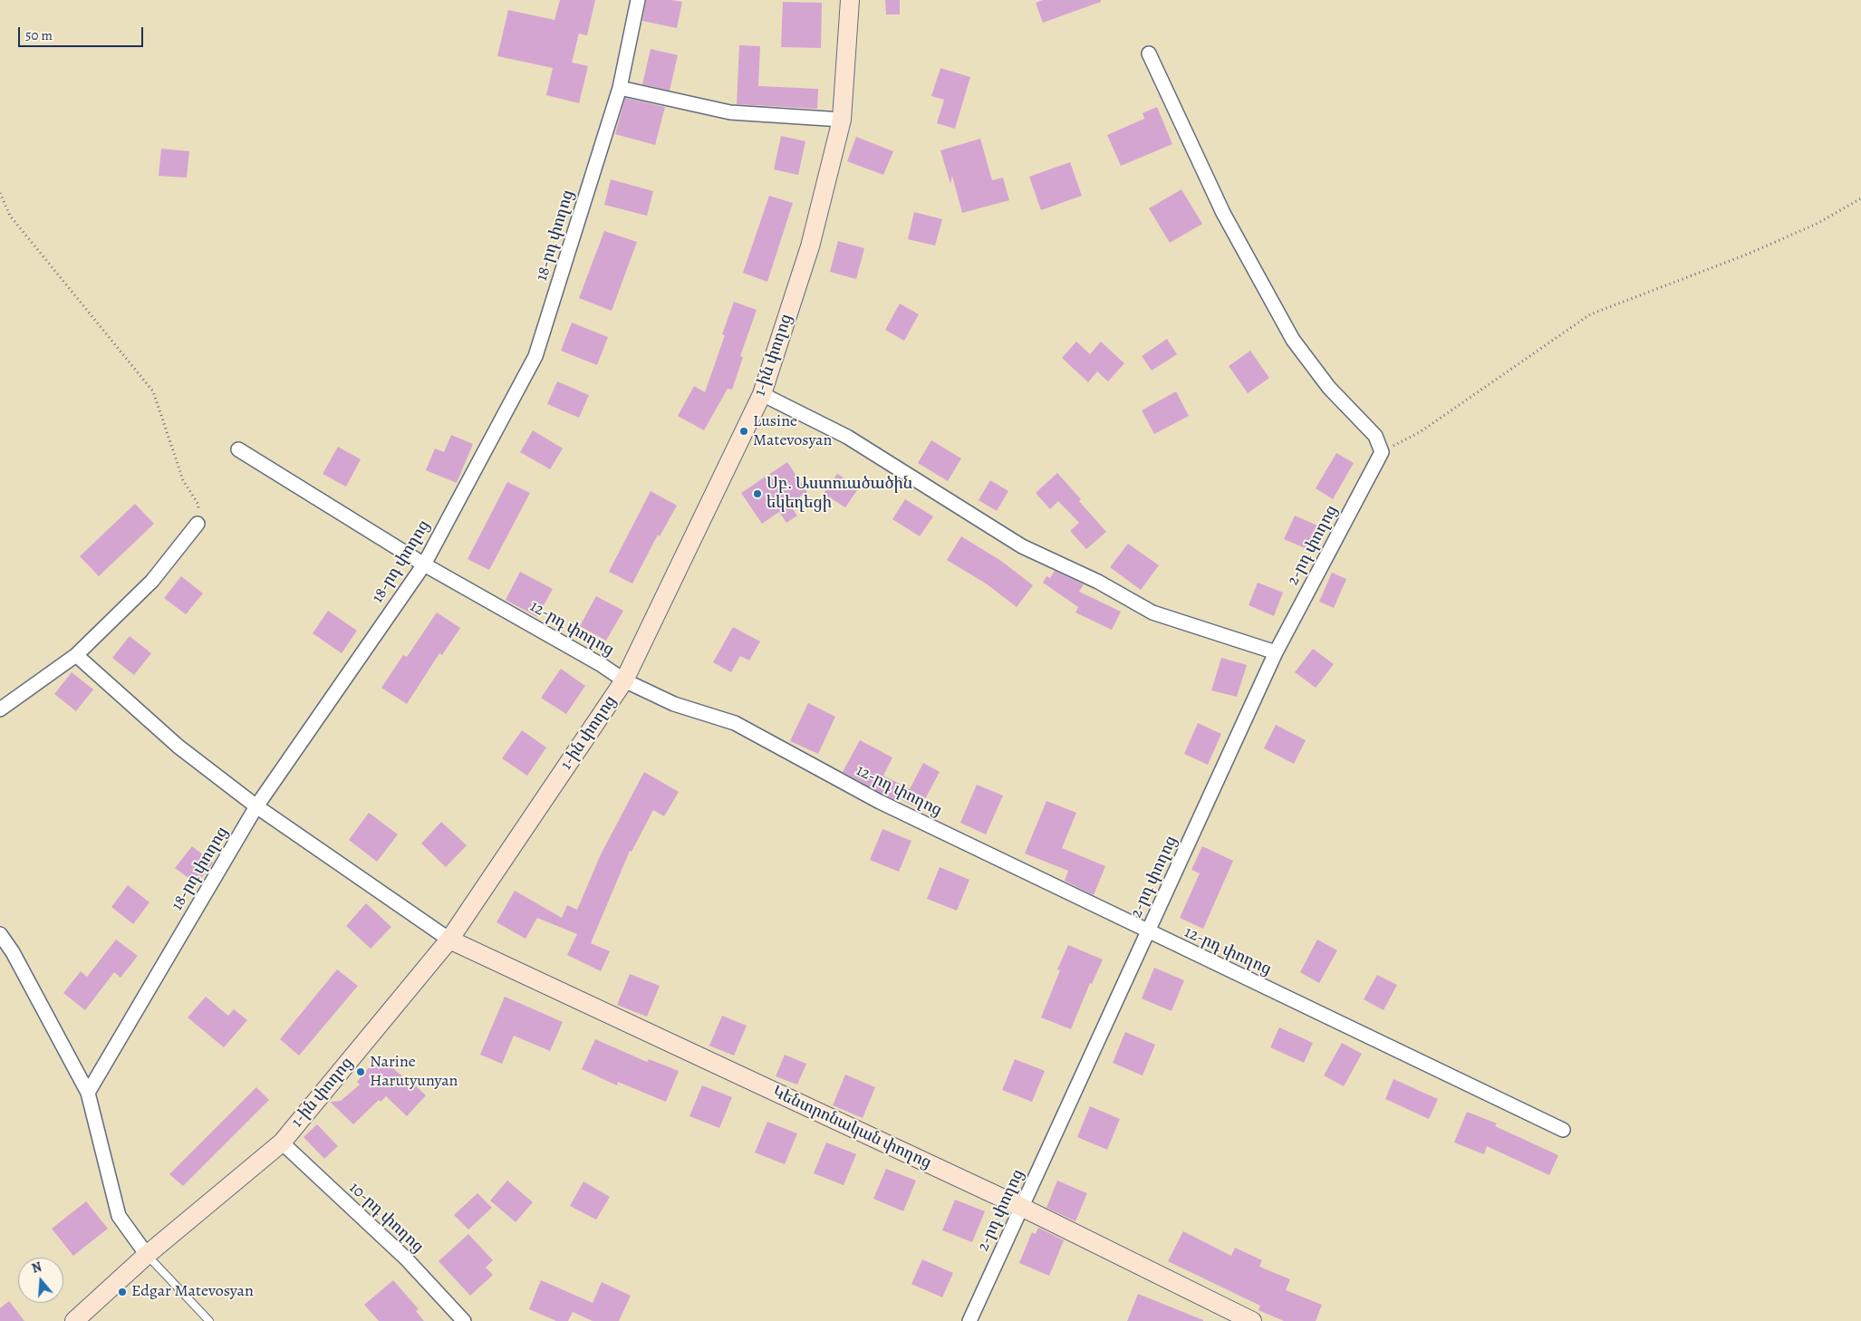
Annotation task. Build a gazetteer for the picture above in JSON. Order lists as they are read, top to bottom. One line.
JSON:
{"streets":{"main road":["1-ին փողոց","Կենտրոնական փողոց"],"street":["18-րդ փողոց","2-րդ փողոց","12-րդ փողոց","10-րդ փողոց"]},"crossings":[["18-րդ փողոց","12-րդ փողոց"],["1-ին փողոց","12-րդ փողոց"],["1-ին փողոց","Կենտրոնական փողոց"],["1-ին փողոց","10-րդ փողոց"],["2-րդ փողոց","12-րդ փողոց"],["2-րդ փողոց","Կենտրոնական փողոց"]],"places":["Lusine Matevosyan","Սբ. Աստուածածին եկեղեցի","Narine Harutyunyan","Edgar Matevosyan"],"scale_bar":"50 m","north":"top"}
